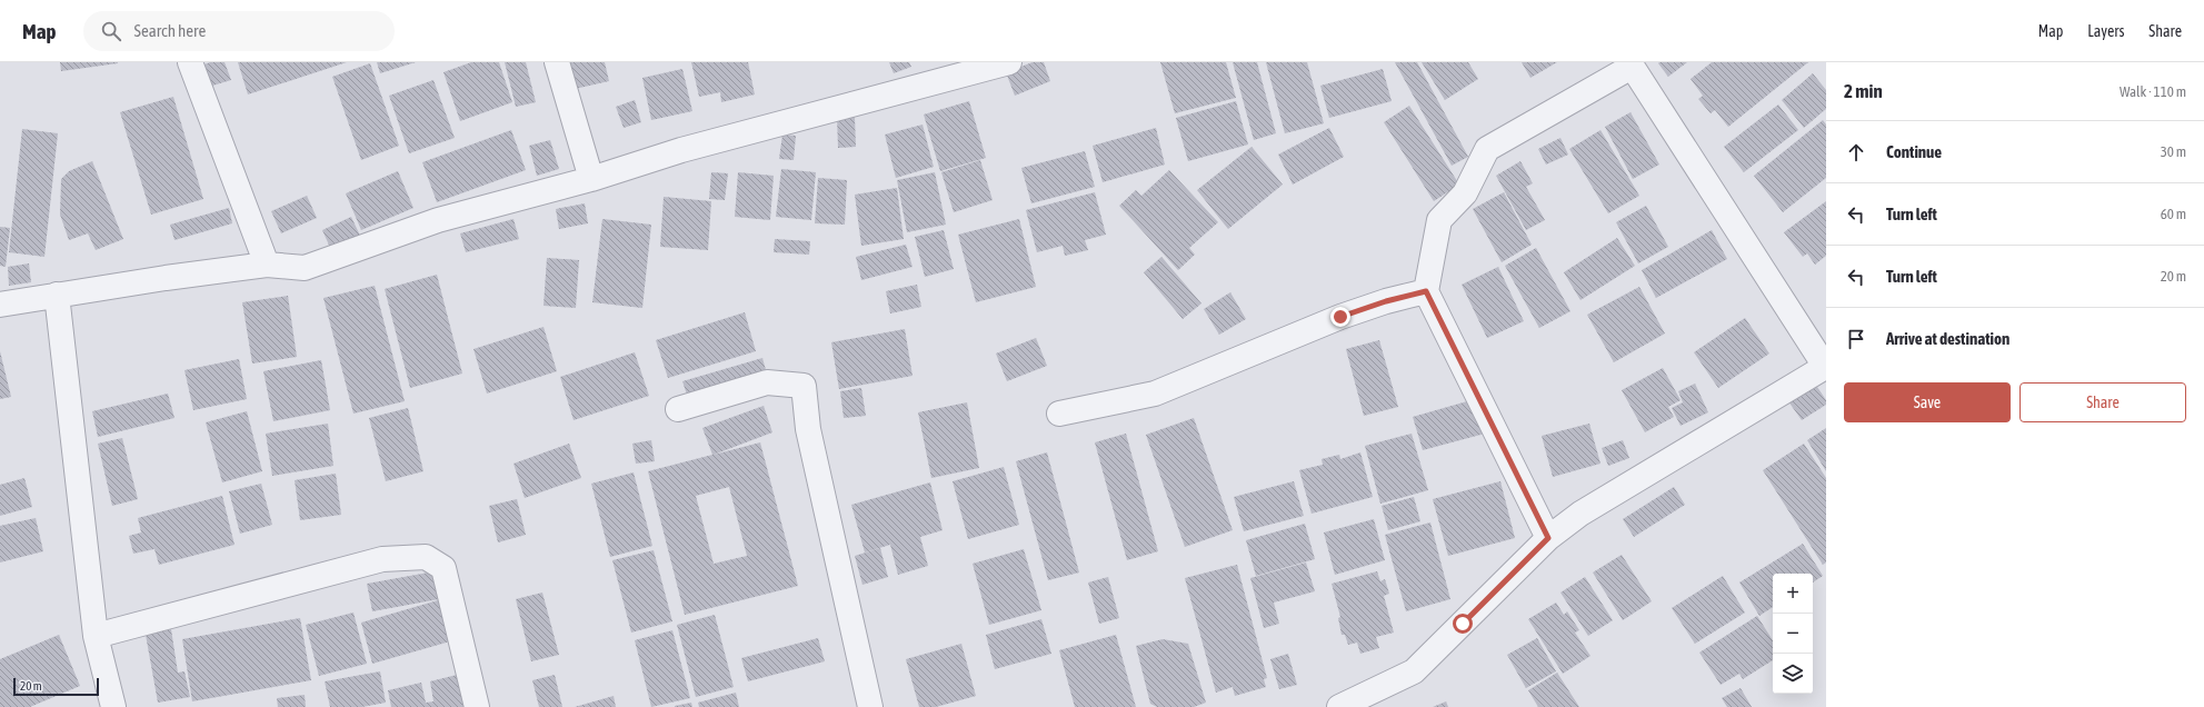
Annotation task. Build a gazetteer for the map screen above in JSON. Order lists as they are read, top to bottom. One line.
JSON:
{"scale_bar":"20 m","page":{"header":"Map","search":"Search here","nav":["Map","Layers","Share"],"heading":["2 min","Walk · 110 m"],"list":[["Continue","30 m"],["Turn left","60 m"],["Turn left","20 m"],"Arrive at destination"],"buttons":["Save","Share"],"map_buttons":["+","−"],"scale":"20 m"}}
